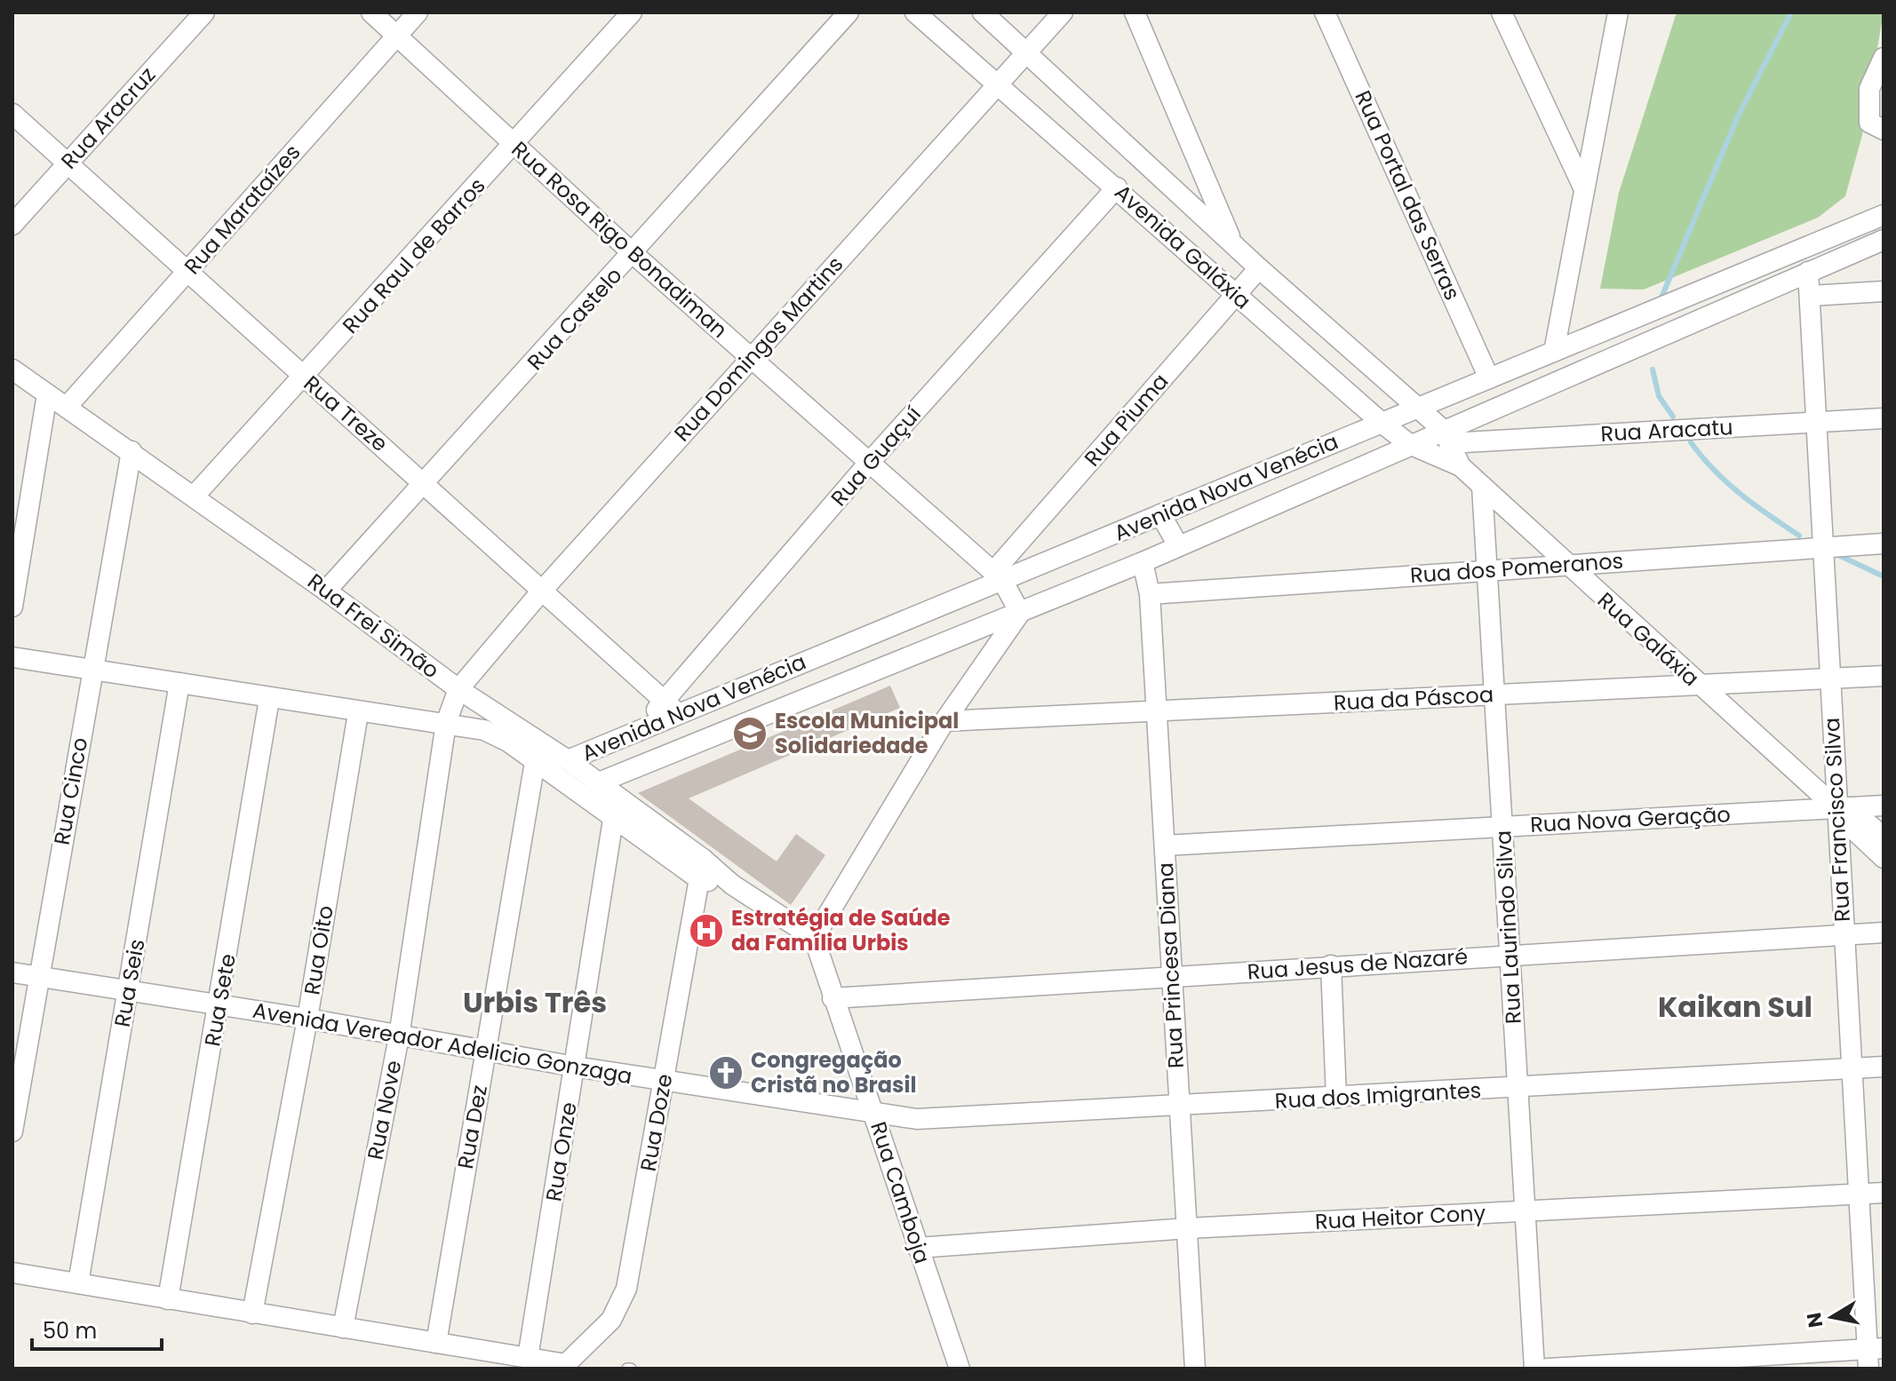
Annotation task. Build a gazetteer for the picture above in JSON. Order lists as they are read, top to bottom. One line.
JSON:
{"streets":{"street":["Rua Aracruz","Rua Portal das Serras","Rua Marataízes","Rua Rosa Rigo Bonadiman","Avenida Galáxia","Rua Raul de Barros","Rua Castelo","Rua Domingos Martins","Rua Treze","Rua Piuma","Rua Aracatu","Rua Guaçuí","Avenida Nova Venécia","Rua dos Pomeranos","Rua Frei Simão","Rua Galáxia","Rua da Páscoa","Rua Cinco","Rua Nova Geração","Rua Francisco Silva","Rua Laurindo Silva","Rua Oito","Rua Jesus de Nazaré","Rua Princesa Diana","Rua Seis","Rua Sete","Avenida Vereador Adelicio Gonzaga","Rua dos Imigrantes","Rua Nove","Rua Doze","Rua Dez","Rua Onze","Rua Camboja","Rua Heitor Cony"]},"crossings":[["Rua Aracruz","Rua Treze"],["Rua Portal das Serras","Avenida Nova Venécia"],["Rua Marataízes","Rua Rosa Rigo Bonadiman"],["Rua Marataízes","Rua Treze"],["Rua Marataízes","Rua Frei Simão"],["Rua Rosa Rigo Bonadiman","Rua Raul de Barros"],["Rua Rosa Rigo Bonadiman","Rua Castelo"],["Rua Rosa Rigo Bonadiman","Rua Domingos Martins"],["Rua Rosa Rigo Bonadiman","Rua Piuma"],["Rua Rosa Rigo Bonadiman","Rua Guaçuí"],["Rua Rosa Rigo Bonadiman","Avenida Nova Venécia"],["Avenida Galáxia","Rua Domingos Martins"],["Avenida Galáxia","Rua Piuma"],["Avenida Galáxia","Rua Aracatu"],["Avenida Galáxia","Rua Guaçuí"],["Avenida Galáxia","Avenida Nova Venécia"],["Avenida Galáxia","Rua Galáxia"],["Rua Raul de Barros","Rua Treze"],["Rua Raul de Barros","Rua Frei Simão"],["Rua Castelo","Rua Treze"],["Rua Castelo","Rua Frei Simão"],["Rua Domingos Martins","Rua Treze"],["Rua Domingos Martins","Rua Frei Simão"],["Rua Domingos Martins","Rua Nove"],["Rua Treze","Rua Guaçuí"],["Rua Treze","Avenida Nova Venécia"],["Rua Piuma","Avenida Nova Venécia"],["Rua Aracatu","Avenida Nova Venécia"],["Rua Aracatu","Rua Galáxia"],["Rua Aracatu","Rua Francisco Silva"],["Rua Guaçuí","Avenida Nova Venécia"],["Avenida Nova Venécia","Rua Frei Simão"],["Avenida Nova Venécia","Rua Galáxia"],["Avenida Nova Venécia","Rua Francisco Silva"],["Avenida Nova Venécia","Rua Princesa Diana"],["Rua dos Pomeranos","Rua Galáxia"],["Rua dos Pomeranos","Rua Francisco Silva"],["Rua dos Pomeranos","Rua Laurindo Silva"],["Rua dos Pomeranos","Rua Princesa Diana"],["Rua Frei Simão","Rua Cinco"],["Rua Frei Simão","Rua Nove"],["Rua Frei Simão","Rua Doze"],["Rua Frei Simão","Rua Dez"],["Rua Frei Simão","Rua Onze"],["Rua Frei Simão","Rua Camboja"],["Rua Galáxia","Rua da Páscoa"],["Rua Galáxia","Rua Nova Geração"],["Rua Galáxia","Rua Francisco Silva"],["Rua Galáxia","Rua Laurindo Silva"],["Rua da Páscoa","Rua Francisco Silva"],["Rua da Páscoa","Rua Laurindo Silva"],["Rua da Páscoa","Rua Princesa Diana"],["Rua Cinco","Avenida Vereador Adelicio Gonzaga"],["Rua Nova Geração","Rua Francisco Silva"],["Rua Nova Geração","Rua Laurindo Silva"],["Rua Nova Geração","Rua Princesa Diana"],["Rua Francisco Silva","Rua Jesus de Nazaré"],["Rua Francisco Silva","Rua dos Imigrantes"],["Rua Francisco Silva","Rua Heitor Cony"],["Rua Laurindo Silva","Rua Jesus de Nazaré"],["Rua Laurindo Silva","Rua dos Imigrantes"],["Rua Laurindo Silva","Rua Heitor Cony"],["Rua Oito","Avenida Vereador Adelicio Gonzaga"],["Rua Jesus de Nazaré","Rua Princesa Diana"],["Rua Jesus de Nazaré","Rua Camboja"],["Rua Princesa Diana","Rua dos Imigrantes"],["Rua Princesa Diana","Rua Heitor Cony"],["Rua Seis","Avenida Vereador Adelicio Gonzaga"],["Rua Sete","Avenida Vereador Adelicio Gonzaga"],["Avenida Vereador Adelicio Gonzaga","Rua dos Imigrantes"],["Avenida Vereador Adelicio Gonzaga","Rua Nove"],["Avenida Vereador Adelicio Gonzaga","Rua Doze"],["Avenida Vereador Adelicio Gonzaga","Rua Dez"],["Avenida Vereador Adelicio Gonzaga","Rua Onze"],["Avenida Vereador Adelicio Gonzaga","Rua Camboja"],["Rua dos Imigrantes","Rua Camboja"],["Rua Doze","Rua Onze"],["Rua Camboja","Rua Heitor Cony"]],"districts":["Urbis Três","Kaikan Sul"],"places":{"school or university":["Escola Municipal Solidariedade"],"hospital":["Estratégia de Saúde da Família Urbis"],"church":["Congregação Cristã no Brasil"]},"scale_bar":"50 m","north":"left"}
